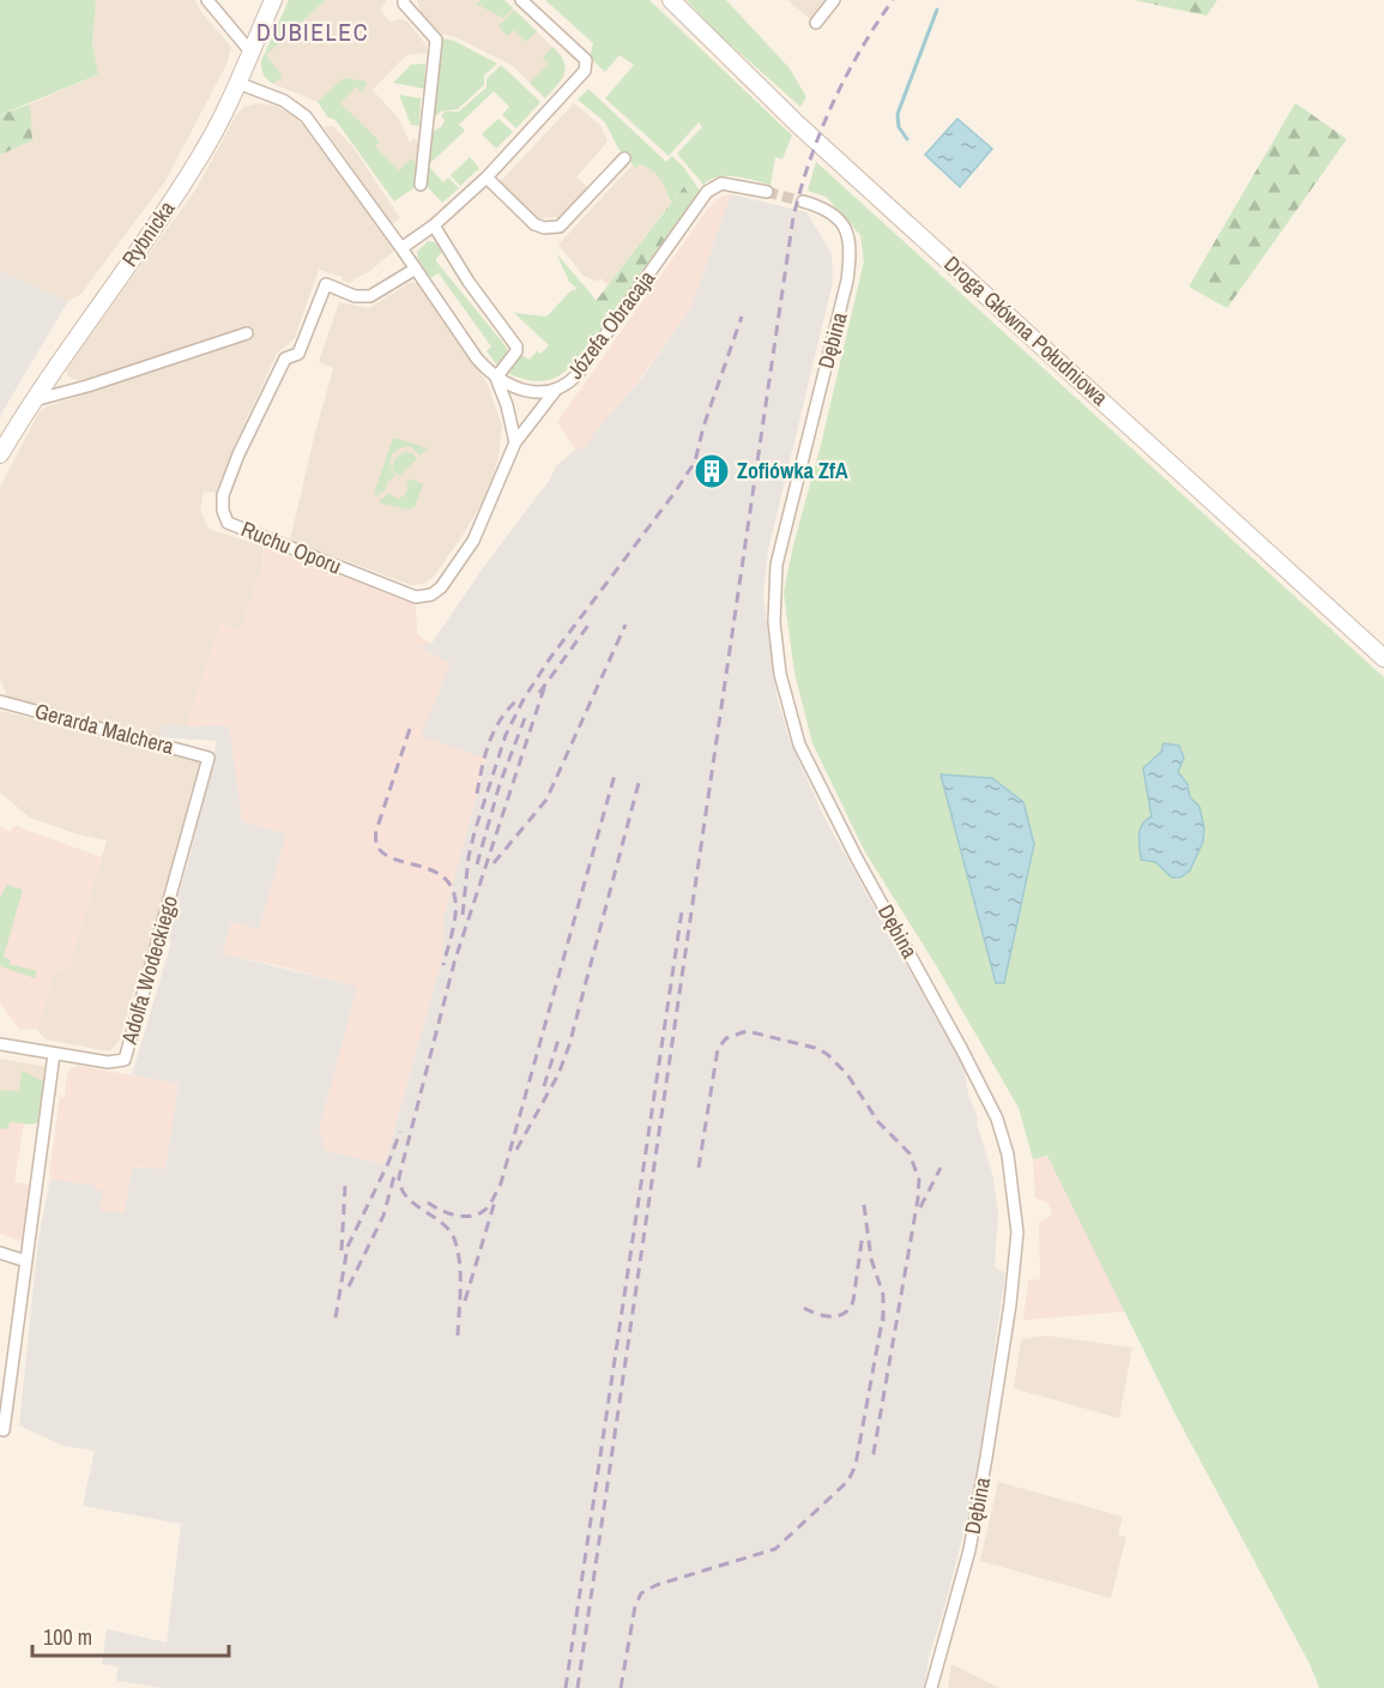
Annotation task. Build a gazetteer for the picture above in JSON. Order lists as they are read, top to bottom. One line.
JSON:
{"streets":{"main road":["Rybnicka","Droga Główna Południowa"],"street":["Józefa Obracaja","Dębina","Ruchu Oporu","Gerarda Malchera","Adolfa Wodeckiego"]},"crossings":[["Józefa Obracaja","Ruchu Oporu"],["Gerarda Malchera","Adolfa Wodeckiego"]],"districts":["DUBIELEC"],"places":{"building":["Zofiówka ZfA"]},"scale_bar":"100 m"}
